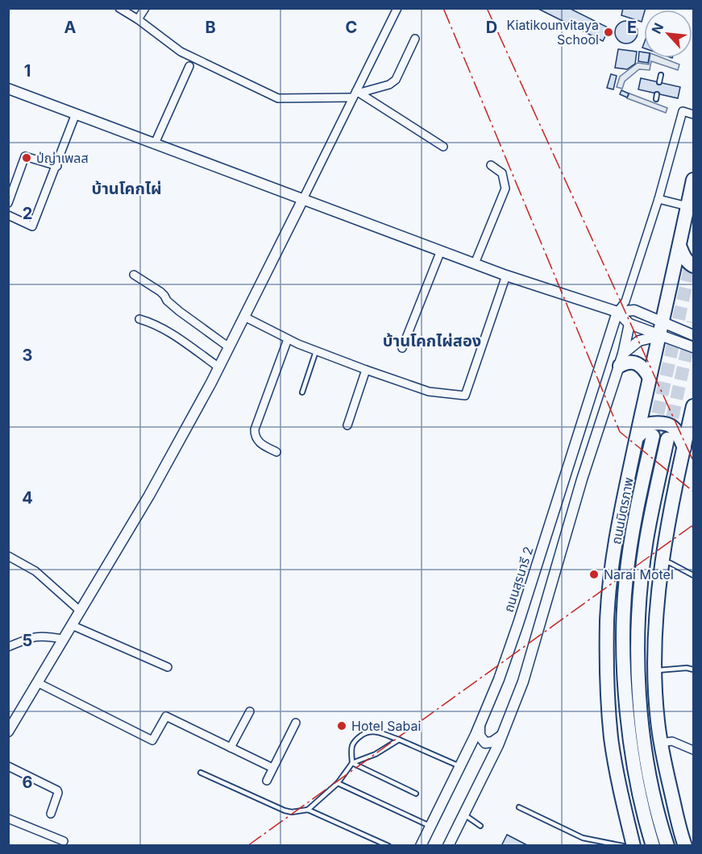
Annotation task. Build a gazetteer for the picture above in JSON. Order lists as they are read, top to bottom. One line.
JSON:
{"streets":{"highway":["ถนนมิตรภาพ"],"main road":["ถนนสุรนารี 2"]},"districts":["บ้านโคกไผ่","บ้านโคกไผ่สอง"],"places":["Kiatikounvitaya School","ป่ญ่าเพลส","Narai Motel","Hotel Sabai"],"north":"top left","grid":{"columns":["A","B","C","D","E"],"rows":["1","2","3","4","5","6"]}}
